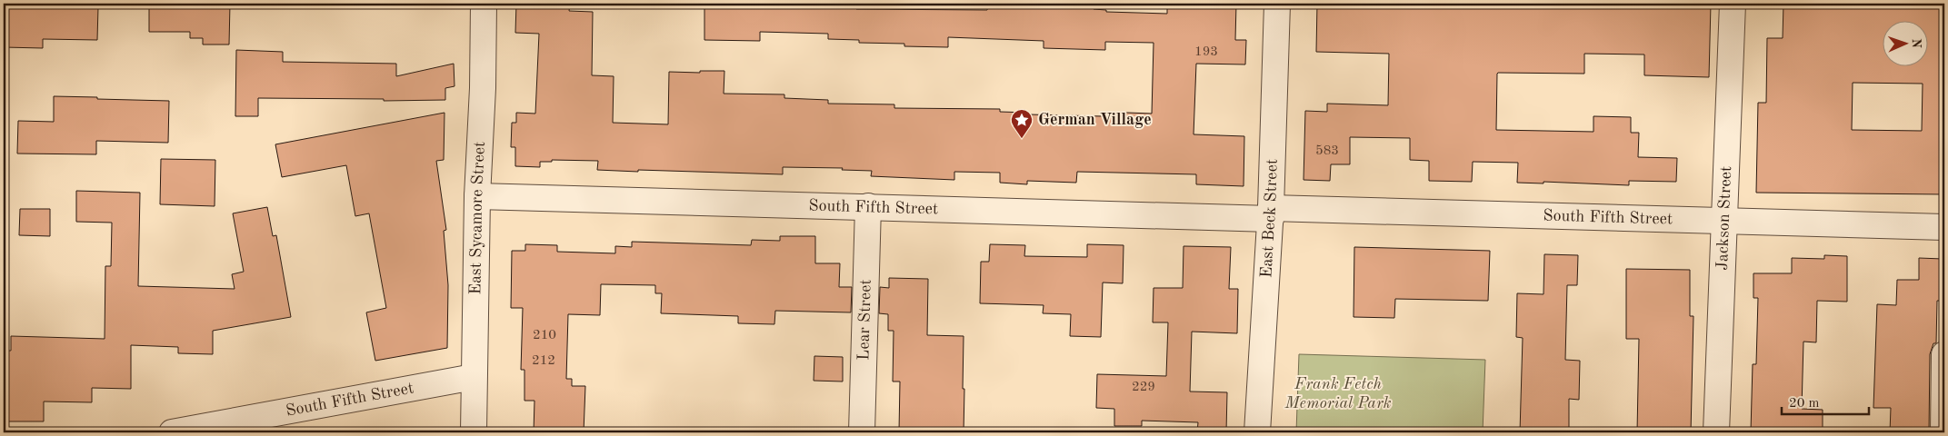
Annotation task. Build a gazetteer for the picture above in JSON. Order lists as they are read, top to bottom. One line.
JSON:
{"streets":{"street":["South Fifth Street","East Sycamore Street","East Beck Street","Jackson Street","Lear Street"]},"crossings":[["South Fifth Street","East Sycamore Street"],["South Fifth Street","East Beck Street"],["South Fifth Street","Jackson Street"],["South Fifth Street","Lear Street"]],"parks":["Frank Fetch Memorial Park"],"places":{"place":["German Village"]},"house_numbers":["193","583","210","212","229"],"scale_bar":"20 m","north":"right"}
